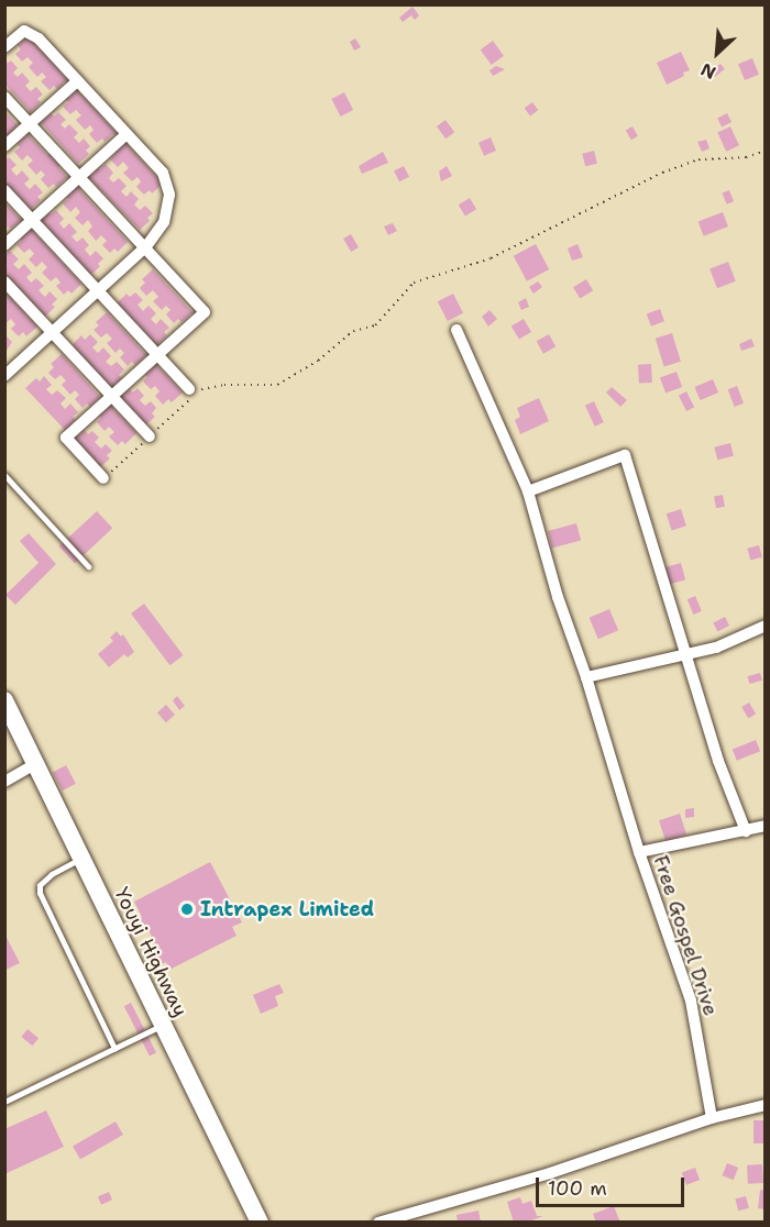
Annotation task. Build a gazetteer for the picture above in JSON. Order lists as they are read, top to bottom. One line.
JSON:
{"streets":{"main road":["Youyi Highway"],"street":["Free Gospel Drive"]},"places":["Intrapex Limited"],"scale_bar":"100 m","north":"bottom left"}
